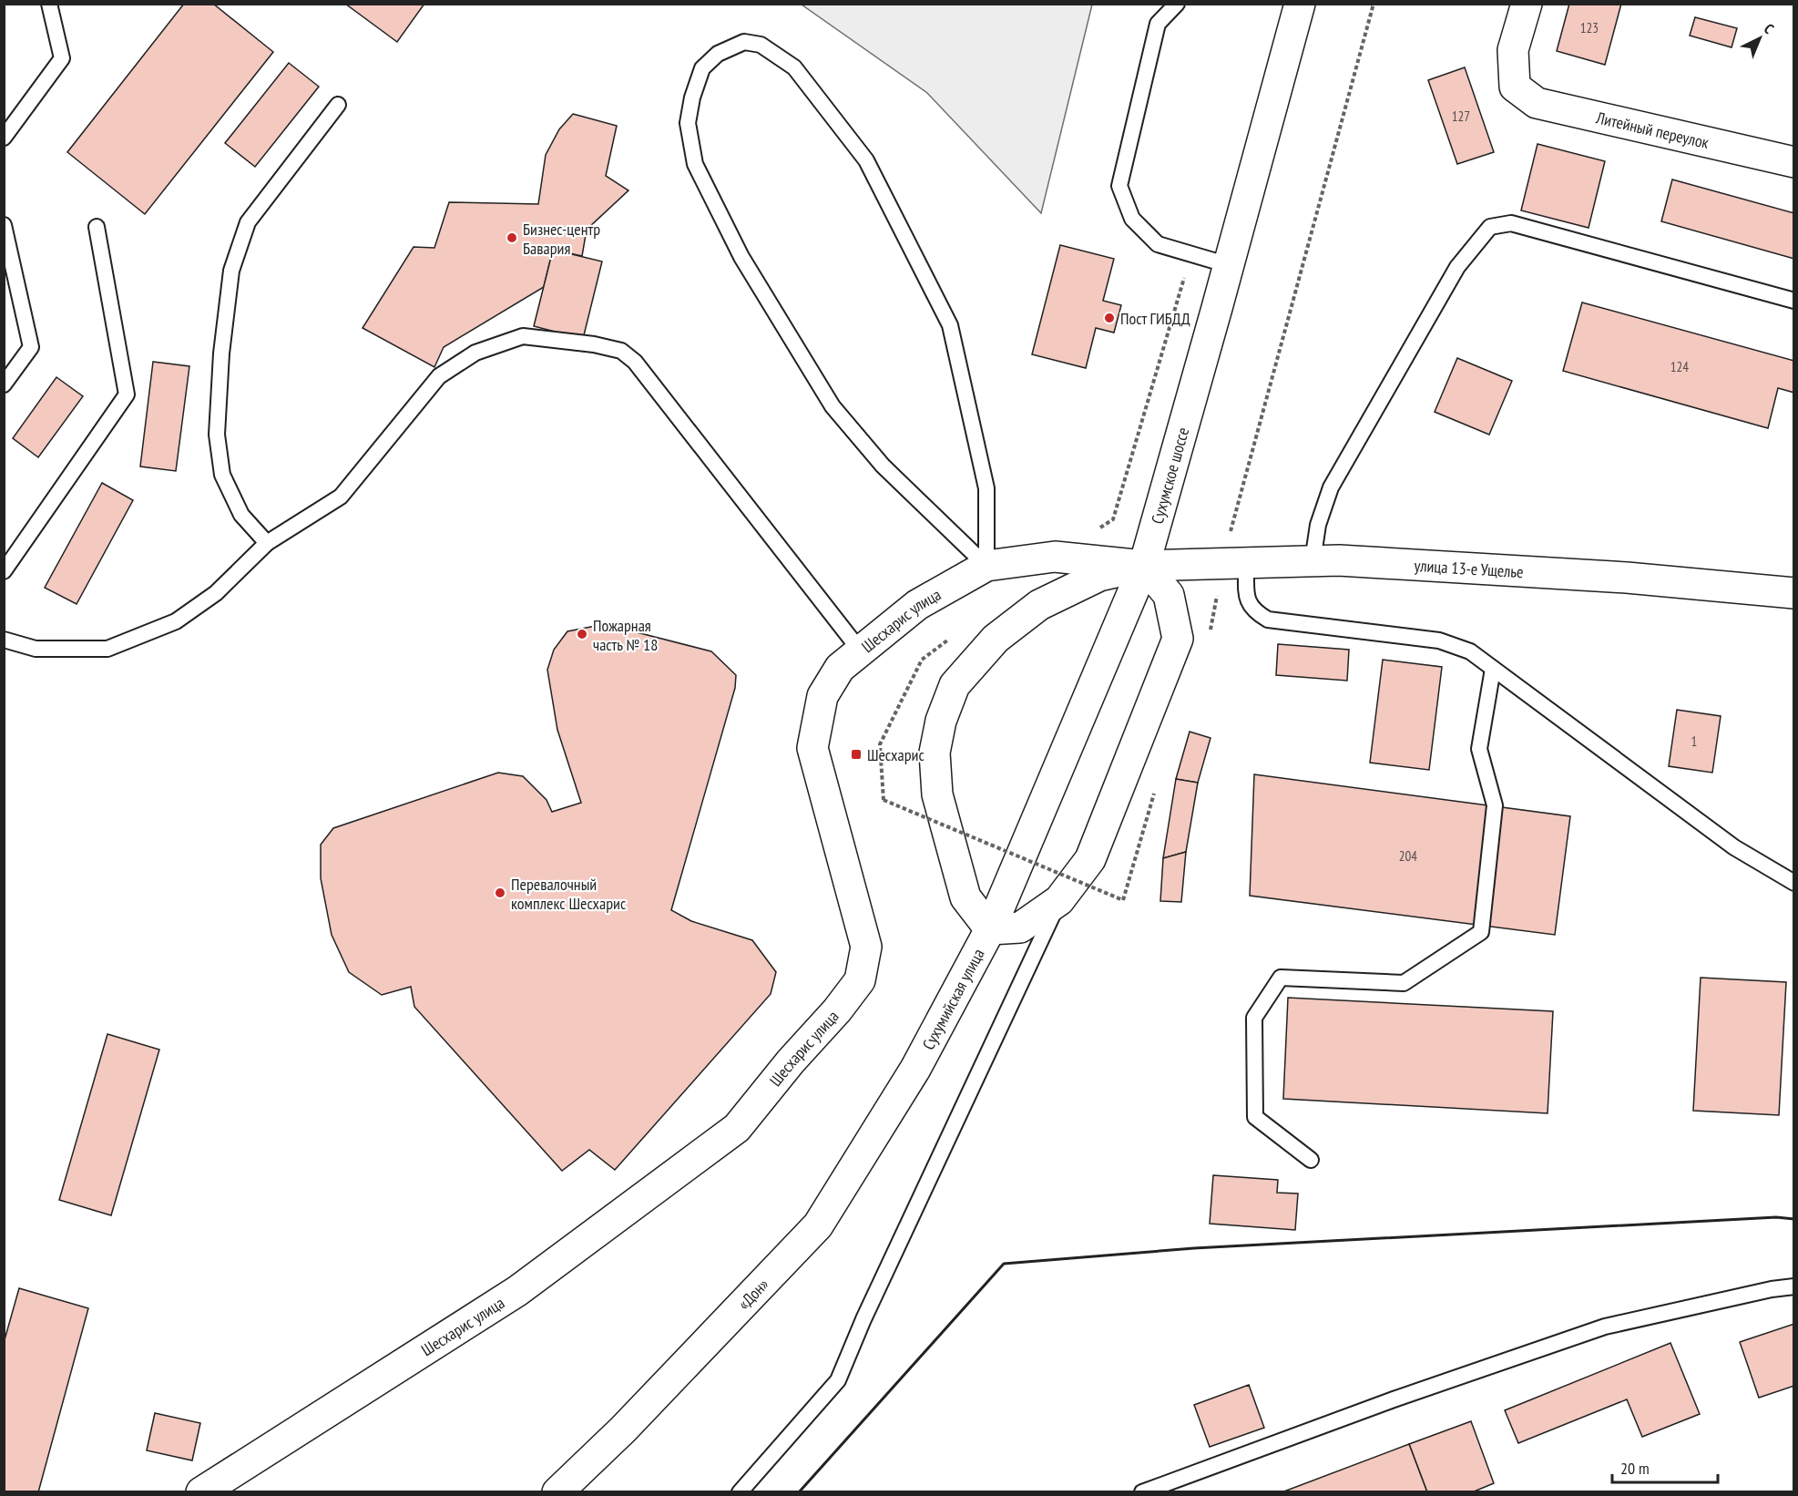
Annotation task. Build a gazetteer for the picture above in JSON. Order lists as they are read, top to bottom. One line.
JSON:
{"streets":{"main road":["Литейный переулок","Сухумское шоссе","улица 13-е Ущелье","Шесхарис улица","Сухумийская улица","«Дон»"]},"crossings":[["Сухумское шоссе","улица 13-е Ущелье"],["Сухумское шоссе","Шесхарис улица"],["Сухумское шоссе","Сухумийская улица"],["улица 13-е Ущелье","Шесхарис улица"],["Сухумийская улица","«Дон»"]],"places":{"other":["Бизнес-центр Бавария","Пост ГИБДД","Пожарная часть № 18","Перевалочный комплекс Шесхарис"],"transit":["Шесхарис"]},"house_numbers":["123","127","124","1","204"],"scale_bar":"20 m","north":"top right"}
